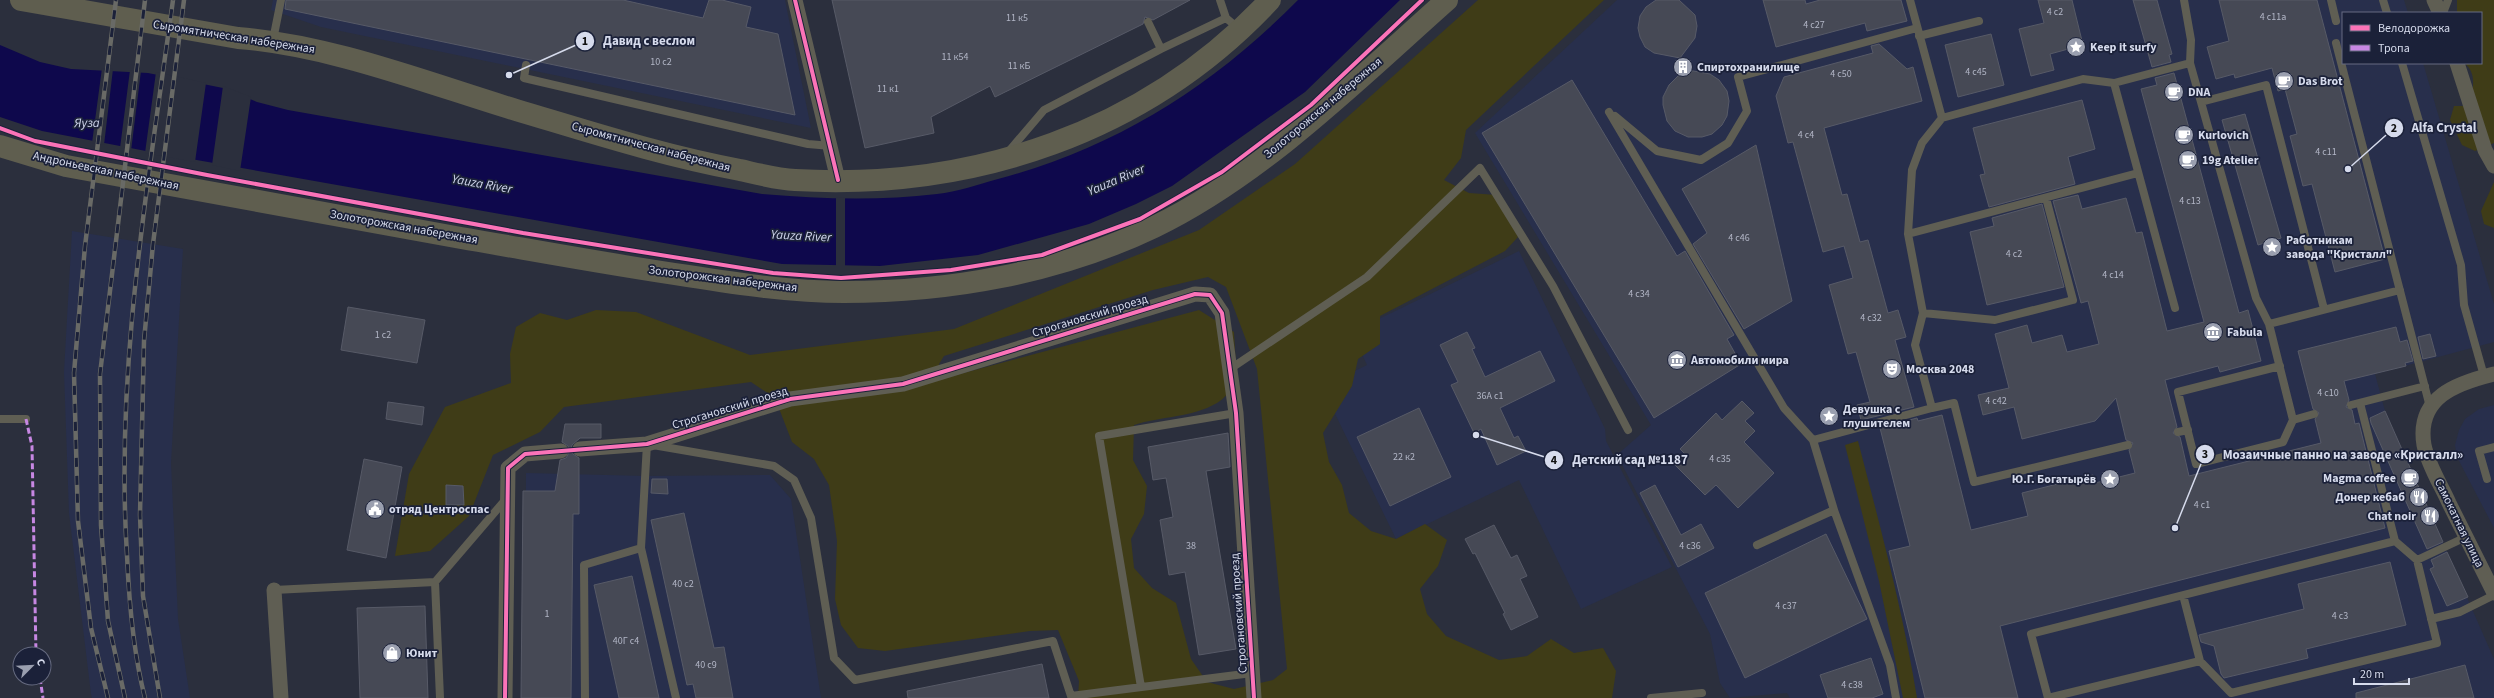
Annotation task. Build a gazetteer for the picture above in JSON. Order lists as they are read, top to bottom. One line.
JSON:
{"streets":{"main road":["Сыромятническая набережная","Золоторожская набережная","Андроньевская набережная"],"street":["Строгановский проезд","Самокатная улица"]},"crossings":[["Золоторожская набережная","Андроньевская набережная"]],"water":["Яуза","Yauza River"],"places":{"place":["Keep it surfy","Работникам завода \"Кристалл\"","Девушка с глушителем","Ю.Г. Богатырёв"],"building":["Спиртохранилище"],"other":["Давид с веслом","Alfa Crystal","Детский сад №1187","Мозаичные панно на заводе «Кристалл»"],"cafe":["Das Brot","DNA","Kurlovich","19g Atelier","Magma coffee"],"museum":["Fabula","Автомобили мира"],"theatre":["Москва 2048"],"restaurant":["Донер кебаб","Chat noir"],"public building":["отряд Центроспас"],"shop":["Юнит"]},"house_numbers":["4 с2","4 с11а","11 к5","4 с27","11 к54","10 с2","11 кБ","4 с45","4 с50","11 к1","4 с4","4 с11","4 с13","4 с46","4 с2","4 с14","4 с34","4 с32","1 с2","4 с10","36А с1","4 с42","22 к2","4 с35","4 с1","38","4 с36","40 с2","4 с37","1","4 с3","40Г с4","40 с9","4 с38"],"legend":["Велодорожка","Тропа"],"scale_bar":"20 m","north":"top right"}
